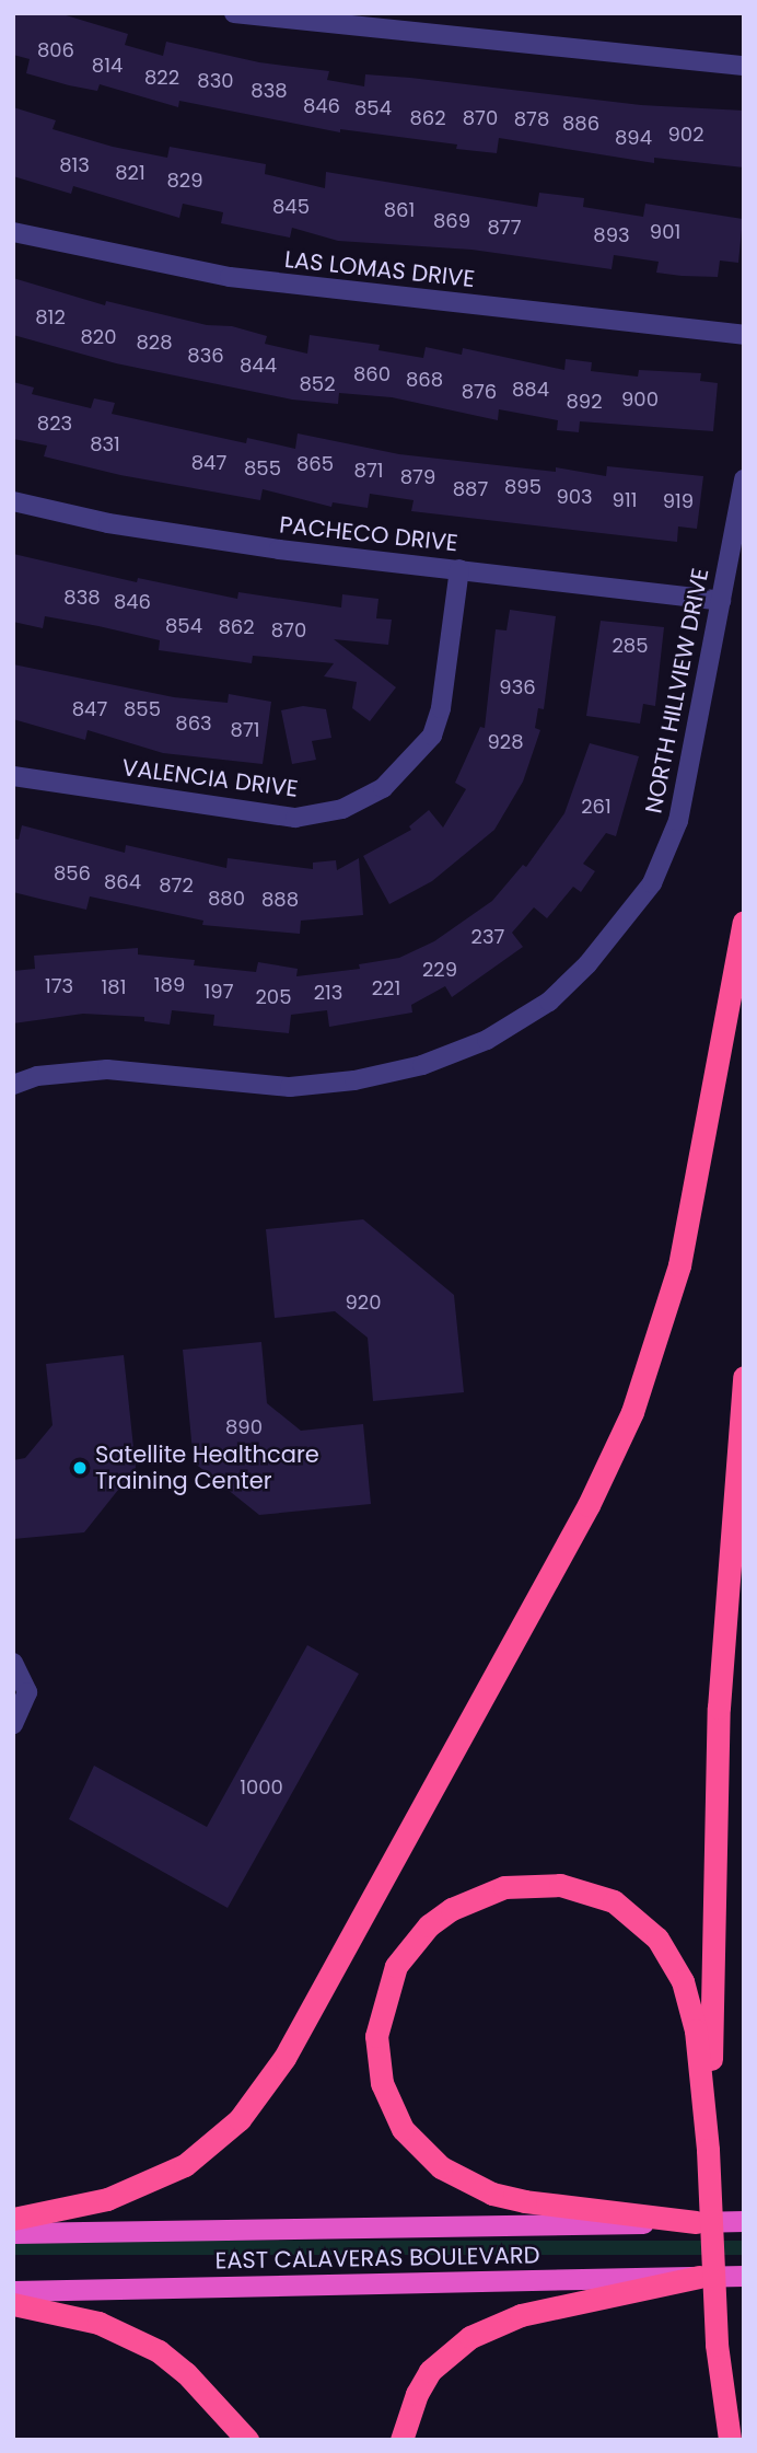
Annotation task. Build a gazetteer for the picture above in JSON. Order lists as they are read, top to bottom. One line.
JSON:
{"streets":{"highway":["EAST CALAVERAS BOULEVARD"],"street":["LAS LOMAS DRIVE","PACHECO DRIVE","NORTH HILLVIEW DRIVE","VALENCIA DRIVE"]},"crossings":[["PACHECO DRIVE","NORTH HILLVIEW DRIVE"],["PACHECO DRIVE","VALENCIA DRIVE"]],"places":["Satellite Healthcare Training Center"],"house_numbers":["806","814","822","830","838","846","854","862","870","878","886","902","894","813","821","829","845","861","869","877","901","893","812","820","828","836","844","860","868","852","884","876","900","892","823","831","847","865","855","871","879","895","887","903","911","919","838","846","854","862","870","285","936","847","855","863","871","928","261","856","864","872","880","888","237","229","189","173","181","221","197","213","205","920","890","1000"]}
